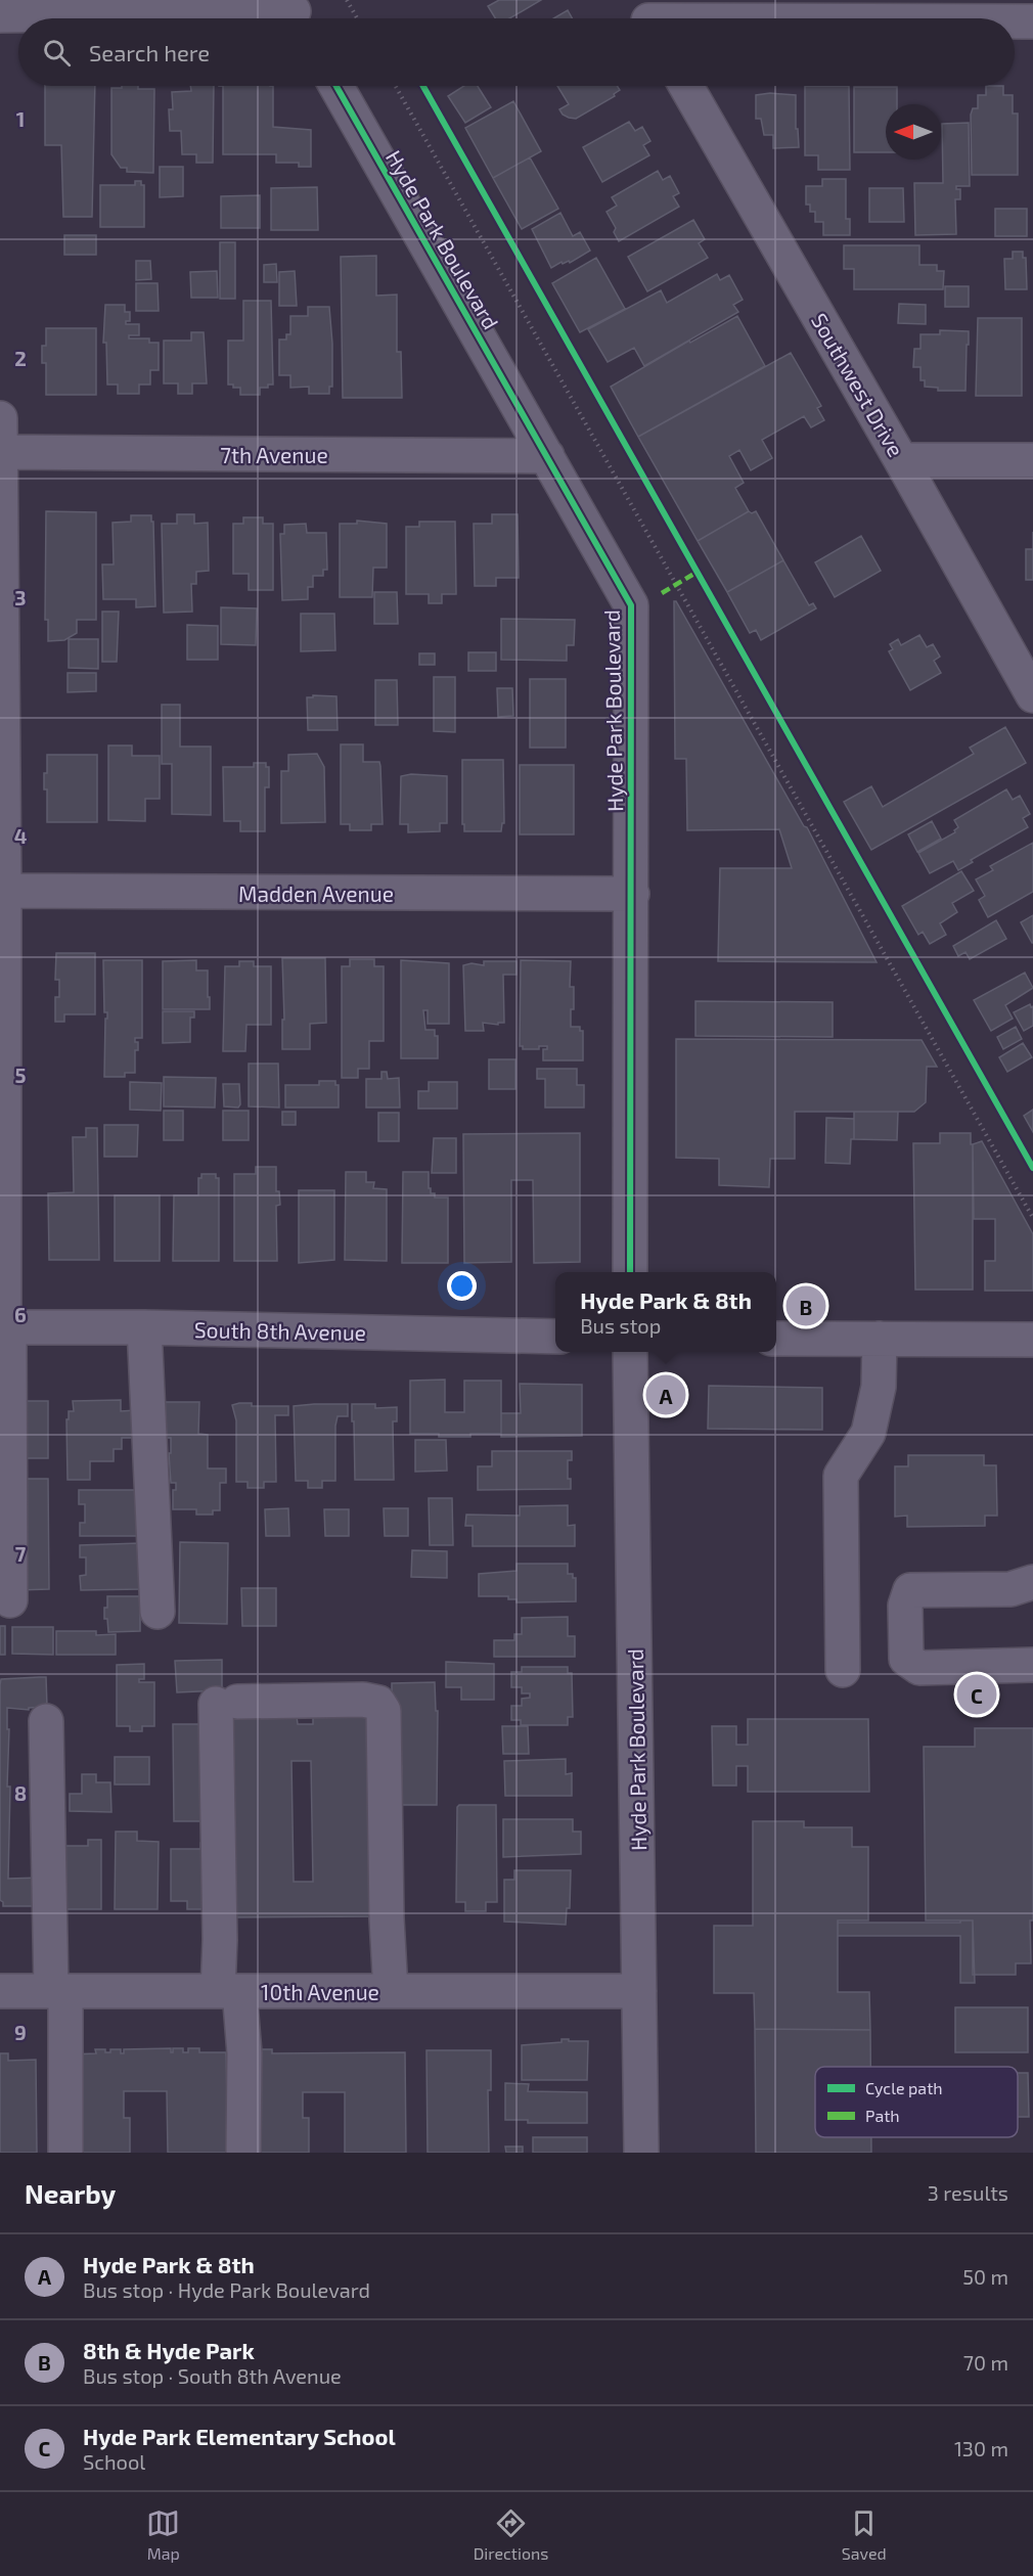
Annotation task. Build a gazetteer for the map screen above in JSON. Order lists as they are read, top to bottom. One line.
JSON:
{"streets":{"street":["Hyde Park Boulevard","Southwest Drive","7th Avenue","Madden Avenue","South 8th Avenue","10th Avenue"]},"crossings":[["Hyde Park Boulevard","7th Avenue"],["Hyde Park Boulevard","Madden Avenue"],["Hyde Park Boulevard","10th Avenue"]],"legend":["Cycle path","Path"],"north":"left","page":{"search":"Search here","popup":["Hyde Park & 8th","Bus stop"],"pins":["B","A","C"],"heading":["Nearby","3 results"],"list":[{"mark":"A","name":"Hyde Park & 8th","note":"Bus stop · Hyde Park Boulevard","value":"50 m"},{"mark":"B","name":"8th & Hyde Park","note":"Bus stop · South 8th Avenue","value":"70 m"},{"mark":"C","name":"Hyde Park Elementary School","note":"School","value":"130 m"}],"nav":["Map","Directions","Saved"]},"grid":{"rows":["1","2","3","4","5","6","7","8","9"]}}
